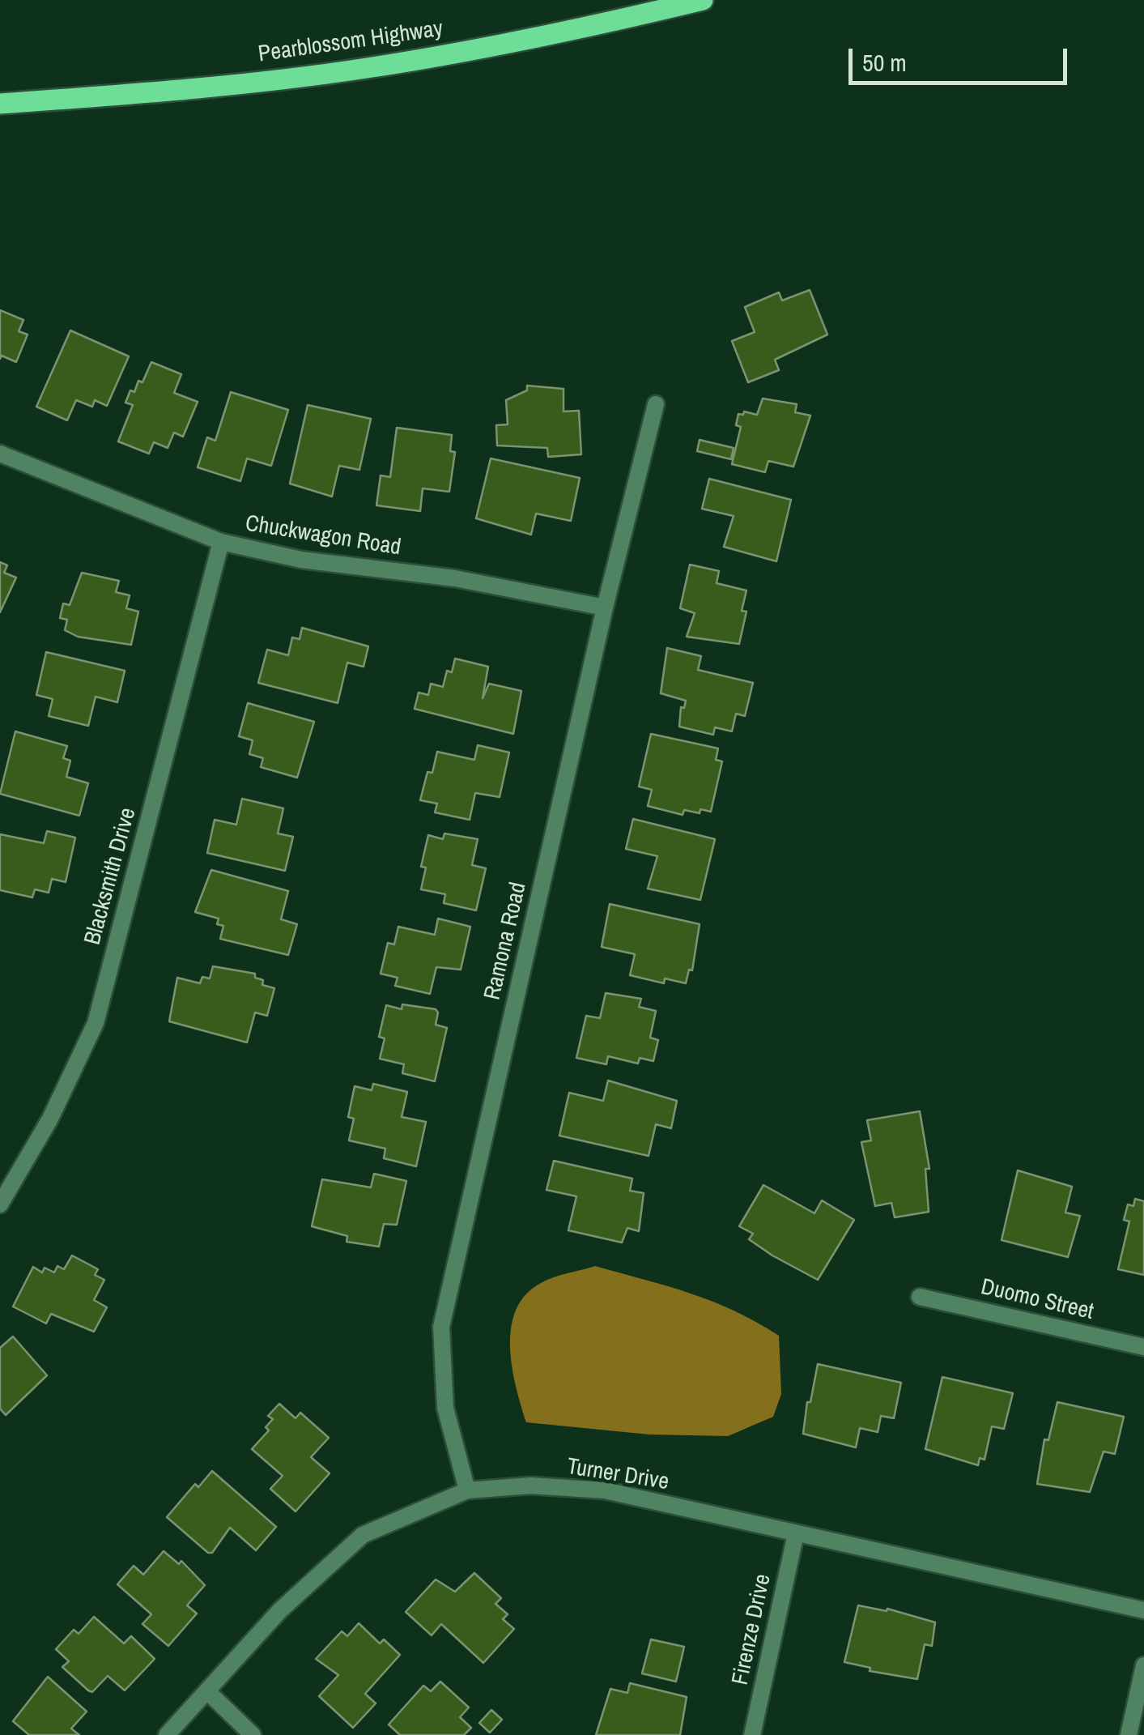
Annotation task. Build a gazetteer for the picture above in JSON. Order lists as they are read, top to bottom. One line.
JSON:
{"streets":{"main road":["Pearblossom Highway"],"street":["Chuckwagon Road","Blacksmith Drive","Ramona Road","Duomo Street","Turner Drive","Firenze Drive"]},"crossings":[["Chuckwagon Road","Blacksmith Drive"],["Chuckwagon Road","Ramona Road"],["Ramona Road","Turner Drive"],["Turner Drive","Firenze Drive"]],"scale_bar":"50 m"}
